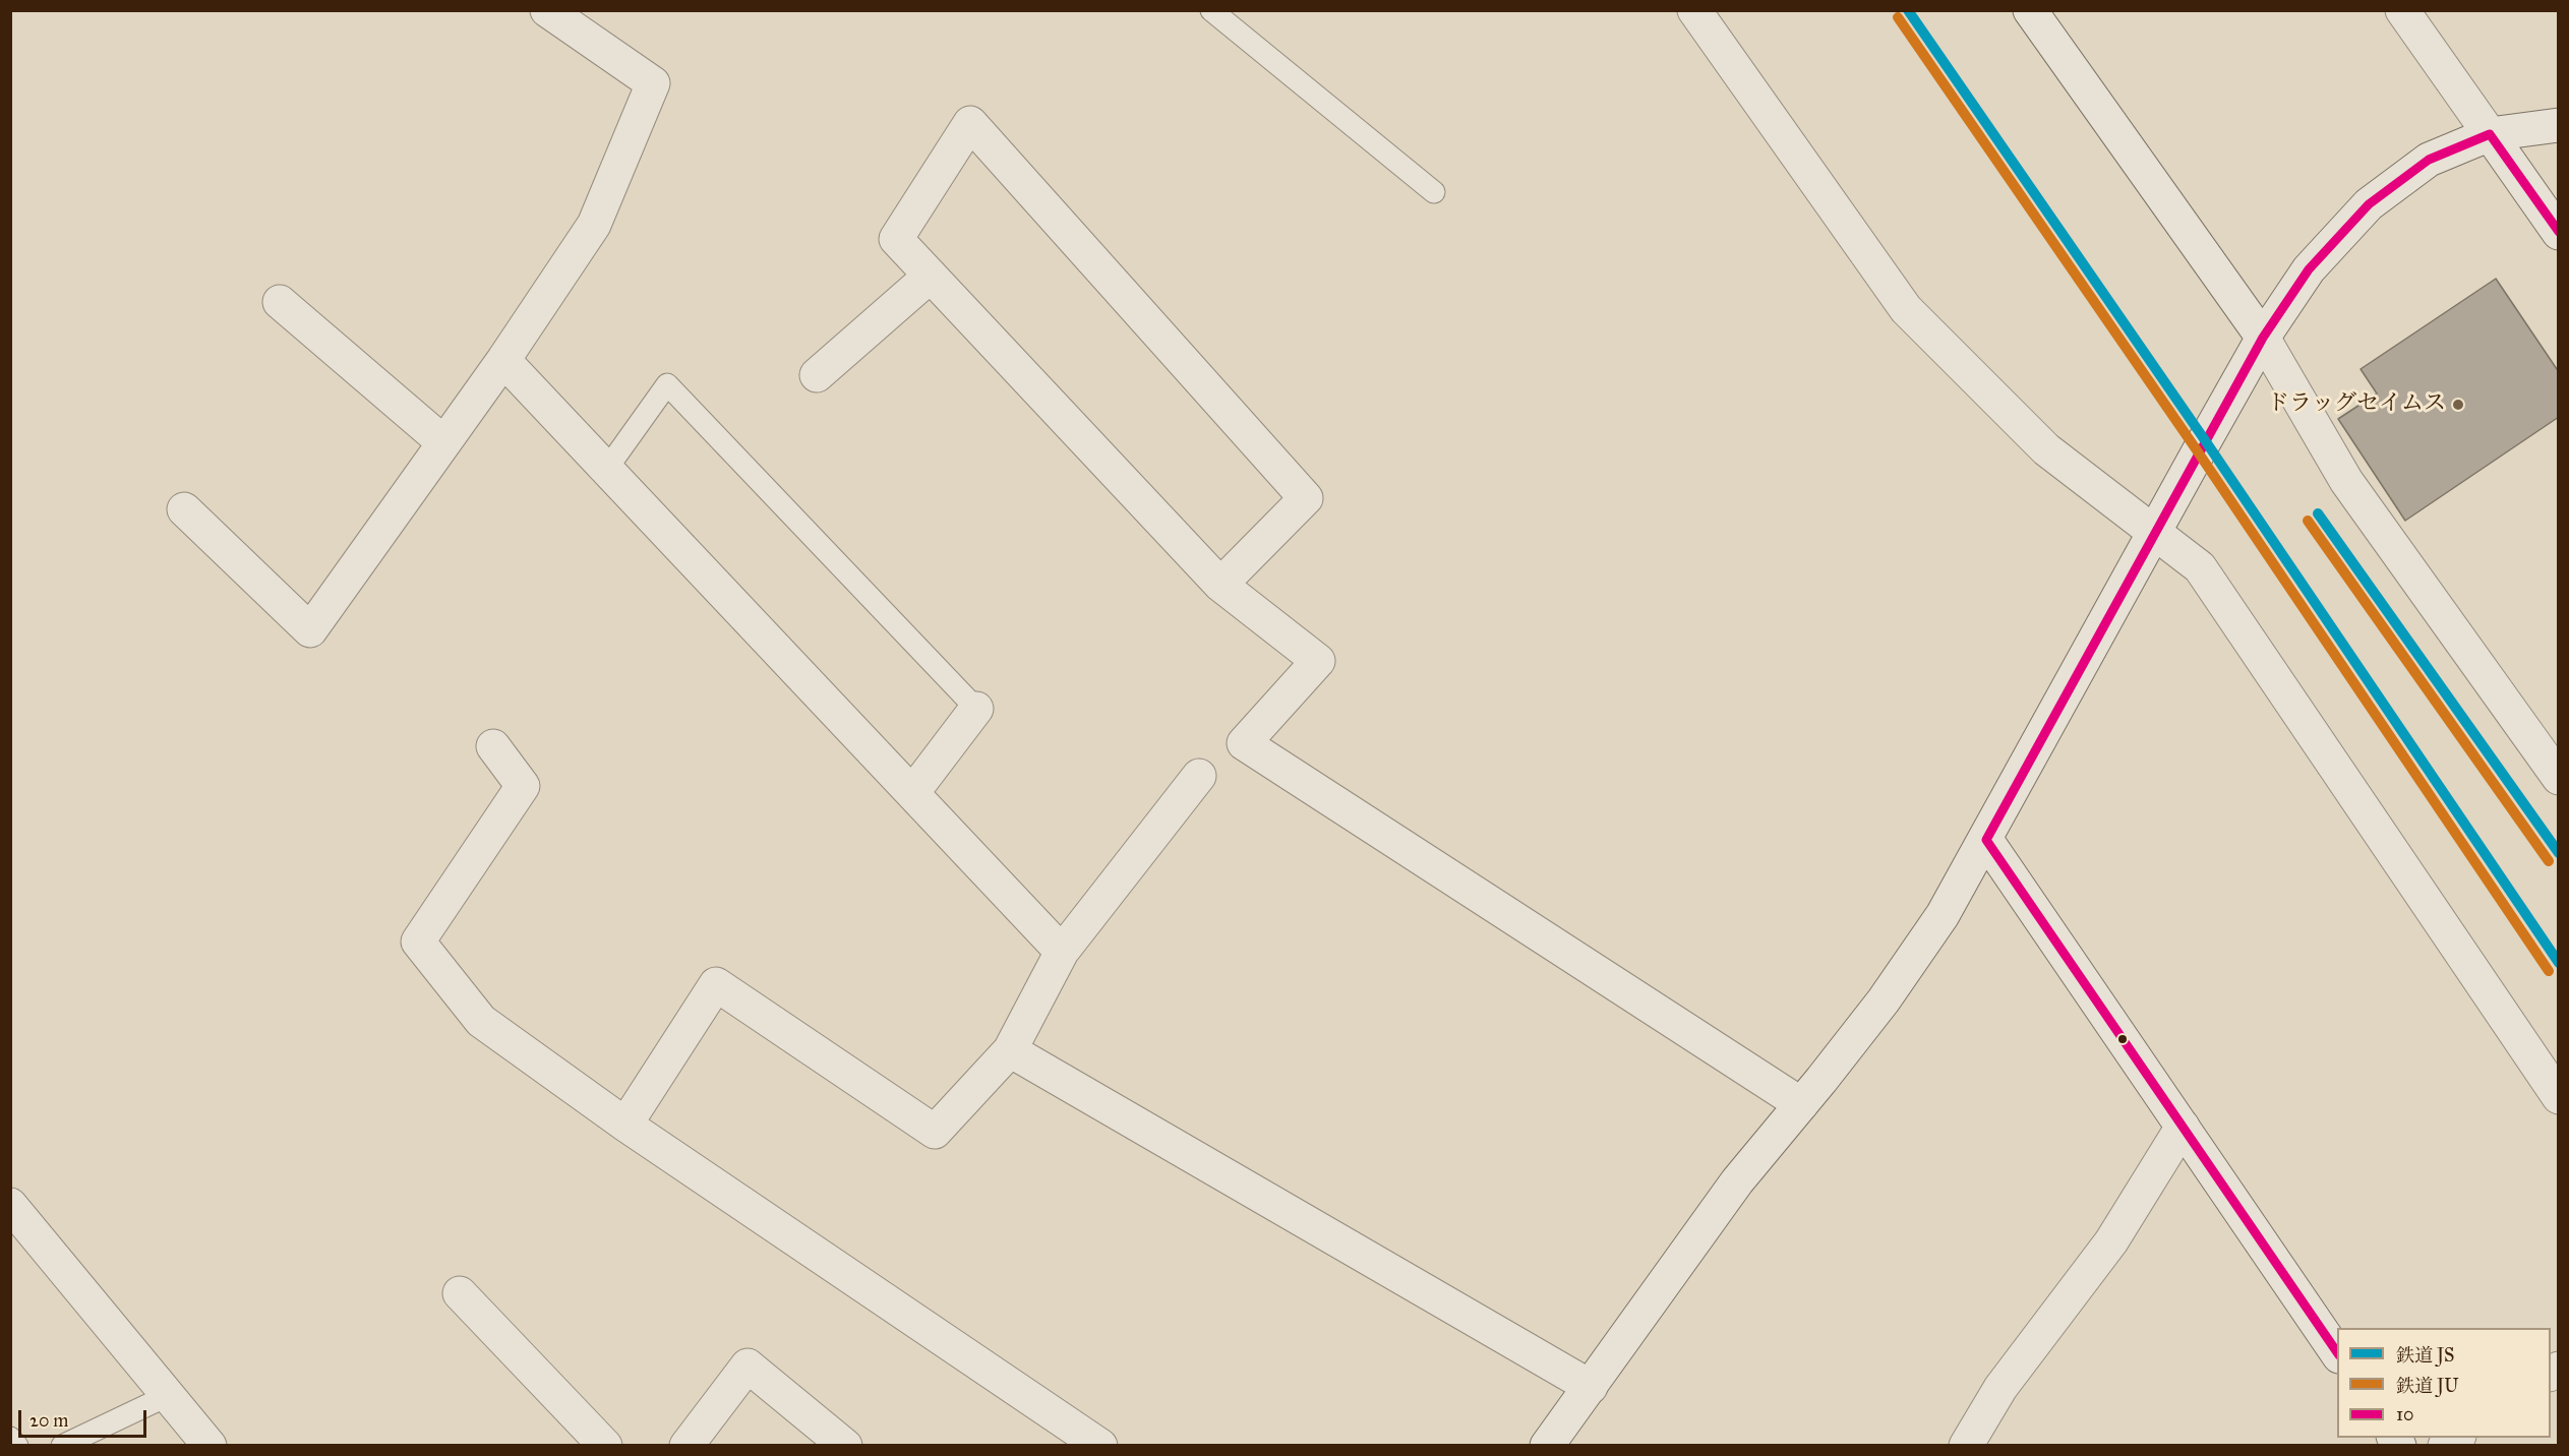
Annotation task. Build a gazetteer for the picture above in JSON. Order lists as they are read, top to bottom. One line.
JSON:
{"places":["ドラッグセイムス"],"lines":["rail line JS","rail line JU","transit line 10"],"legend":["鉄道 JS","鉄道 JU","10"],"scale_bar":"20 m"}
